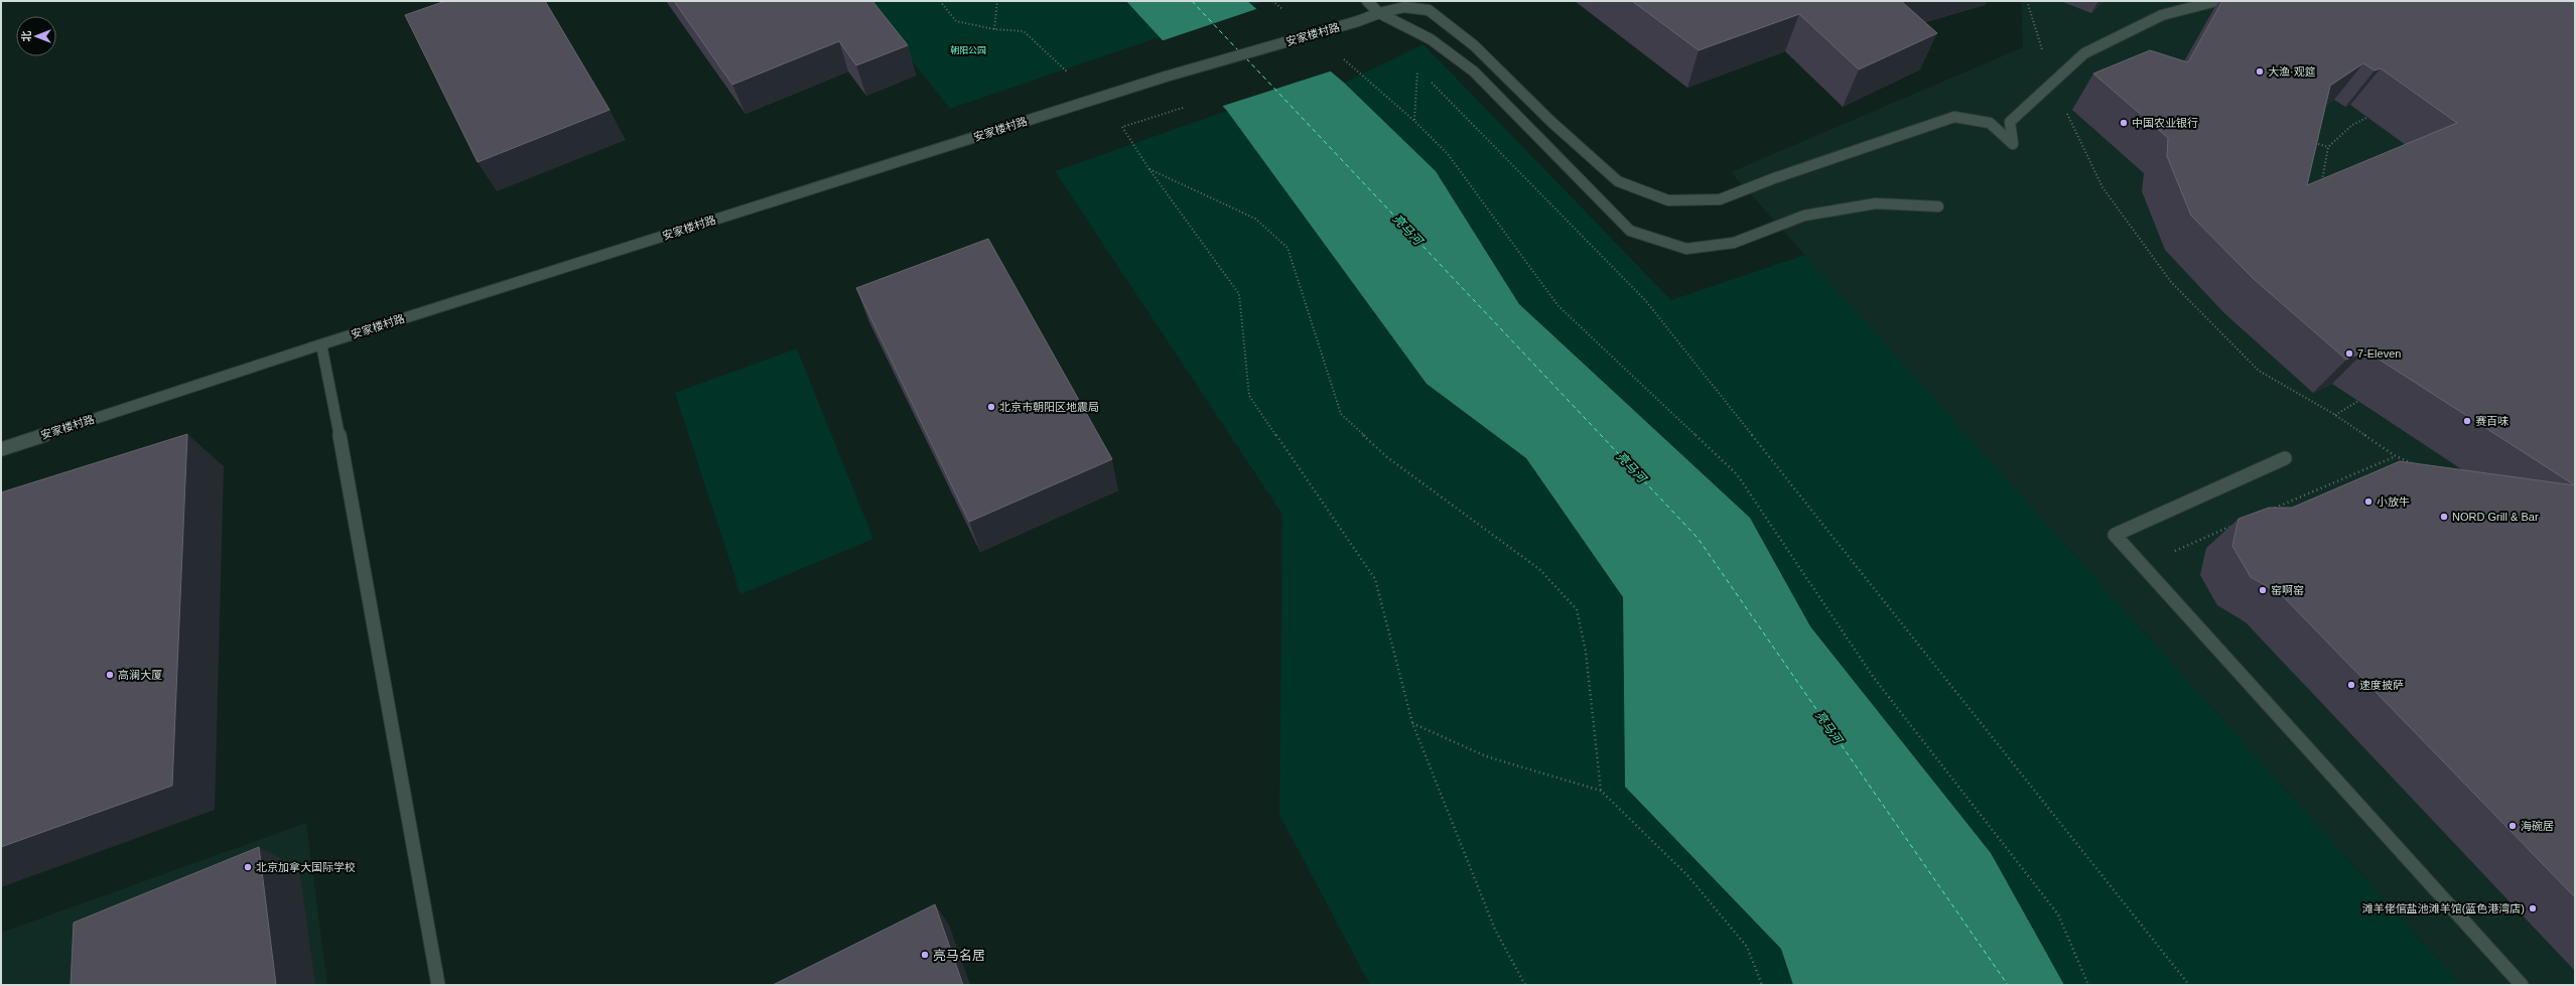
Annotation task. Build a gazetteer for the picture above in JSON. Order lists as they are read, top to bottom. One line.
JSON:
{"streets":{"street":["安家楼村路"]},"water":["亮马河"],"parks":["朝阳公园"],"places":["大渔·观筵","中国农业银行","7-Eleven","北京市朝阳区地震局","赛百味","小放牛","NORD Grill & Bar","窑啊窑","高澜大厦","速度披萨","海碗居","北京加拿大国际学校","滩羊佬倌盐池滩羊馆(蓝色港湾店)","亮马名居"],"north":"left"}
